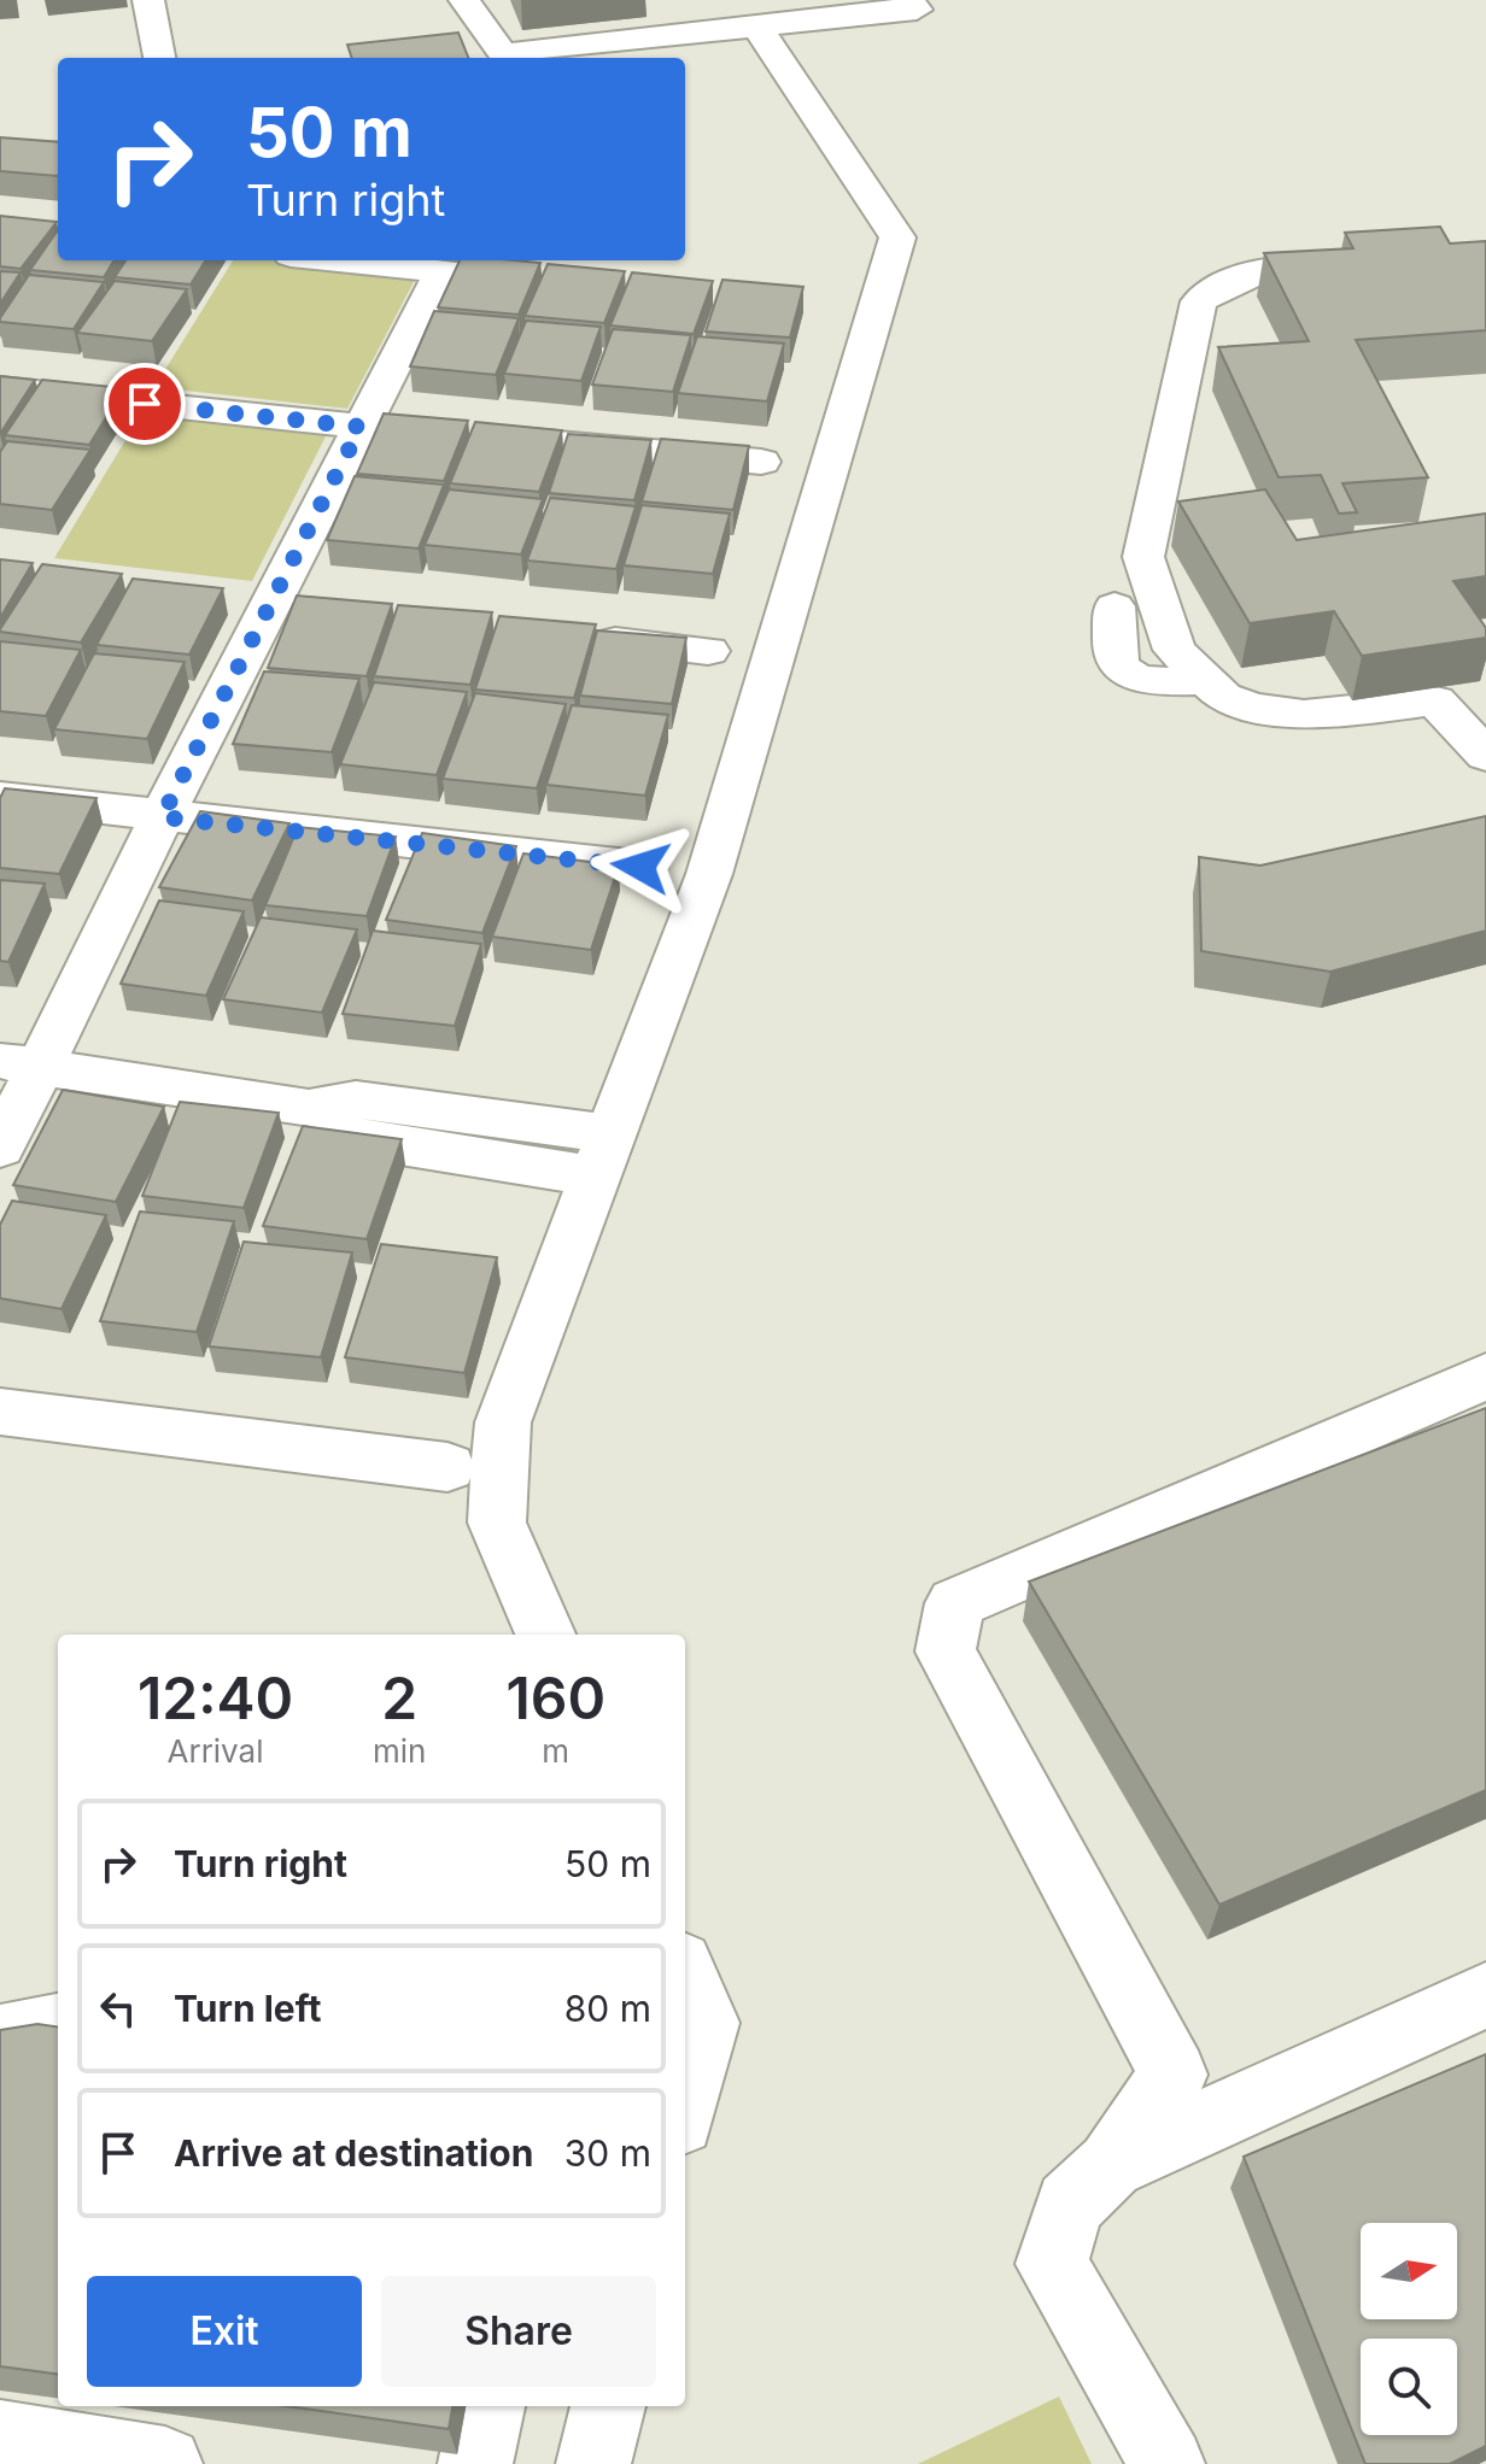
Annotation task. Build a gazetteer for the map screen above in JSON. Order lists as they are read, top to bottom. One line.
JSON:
{"north":"right","page":{"turn":["50 m","Turn right"],"eta":["12:40","Arrival","2","min","160","m"],"list":[{"name":"Turn right","value":"50 m"},{"name":"Turn left","value":"80 m"},{"name":"Arrive at destination","value":"30 m"}],"buttons":["Exit","Share"]}}
